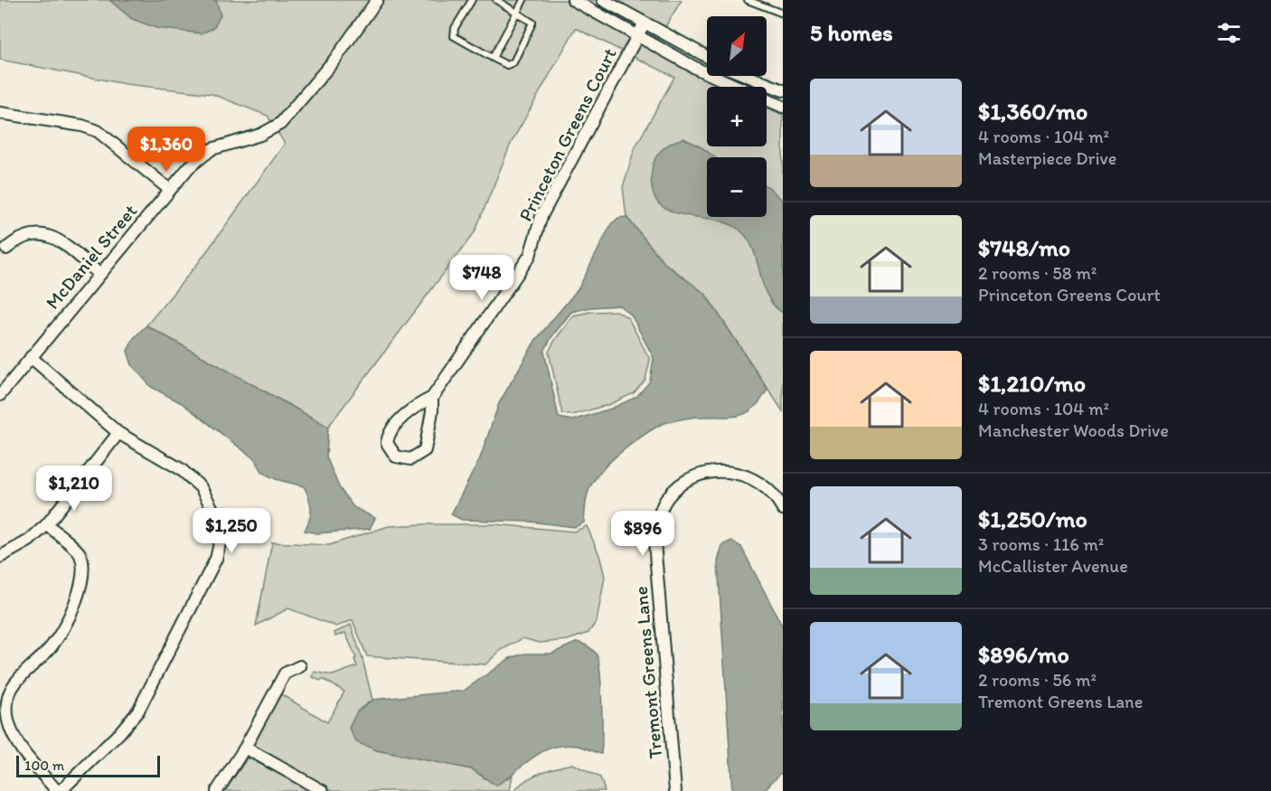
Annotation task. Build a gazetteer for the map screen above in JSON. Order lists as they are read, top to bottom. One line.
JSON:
{"streets":{"street":["Princeton Greens Court","McDaniel Street","Tremont Greens Lane"]},"scale_bar":"100 m","north":"top right","page":{"heading":"5 homes","map_buttons":["+","−"],"list":[{"name":"$1,360/mo","note":"4 rooms · 104 m² · Masterpiece Drive"},{"name":"$748/mo","note":"2 rooms · 58 m² · Princeton Greens Court"},{"name":"$1,210/mo","note":"4 rooms · 104 m² · Manchester Woods Drive"},{"name":"$1,250/mo","note":"3 rooms · 116 m² · McCallister Avenue"},{"name":"$896/mo","note":"2 rooms · 56 m² · Tremont Greens Lane"}],"price":["$1,360","$748","$1,210","$1,250","$896"],"scale":"100 m"}}
